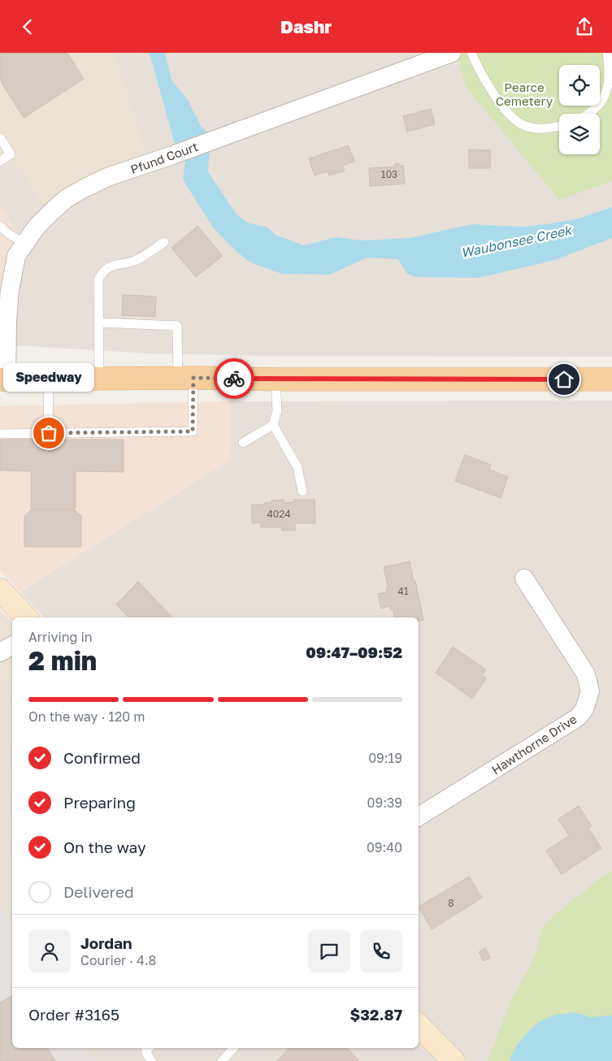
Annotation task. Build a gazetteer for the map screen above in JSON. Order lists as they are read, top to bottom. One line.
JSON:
{"streets":{"street":["Pfund Court","Hawthorne Drive"]},"water":["Waubonsee Creek"],"parks":["Pearce Cemetery"],"places":["Speedway"],"house_numbers":["103","4024","41","8"],"page":{"header":"Dashr","bubble":"Speedway","heading":["2 min","Arriving in","09:47–09:52"],"panel":["Jordan","Courier · 4.8","Order #3165","$32.87"],"bar":"On the way · 120 m","list":[["Confirmed","09:19"],["Preparing","09:39"],["On the way","09:40"],"Delivered"]}}
